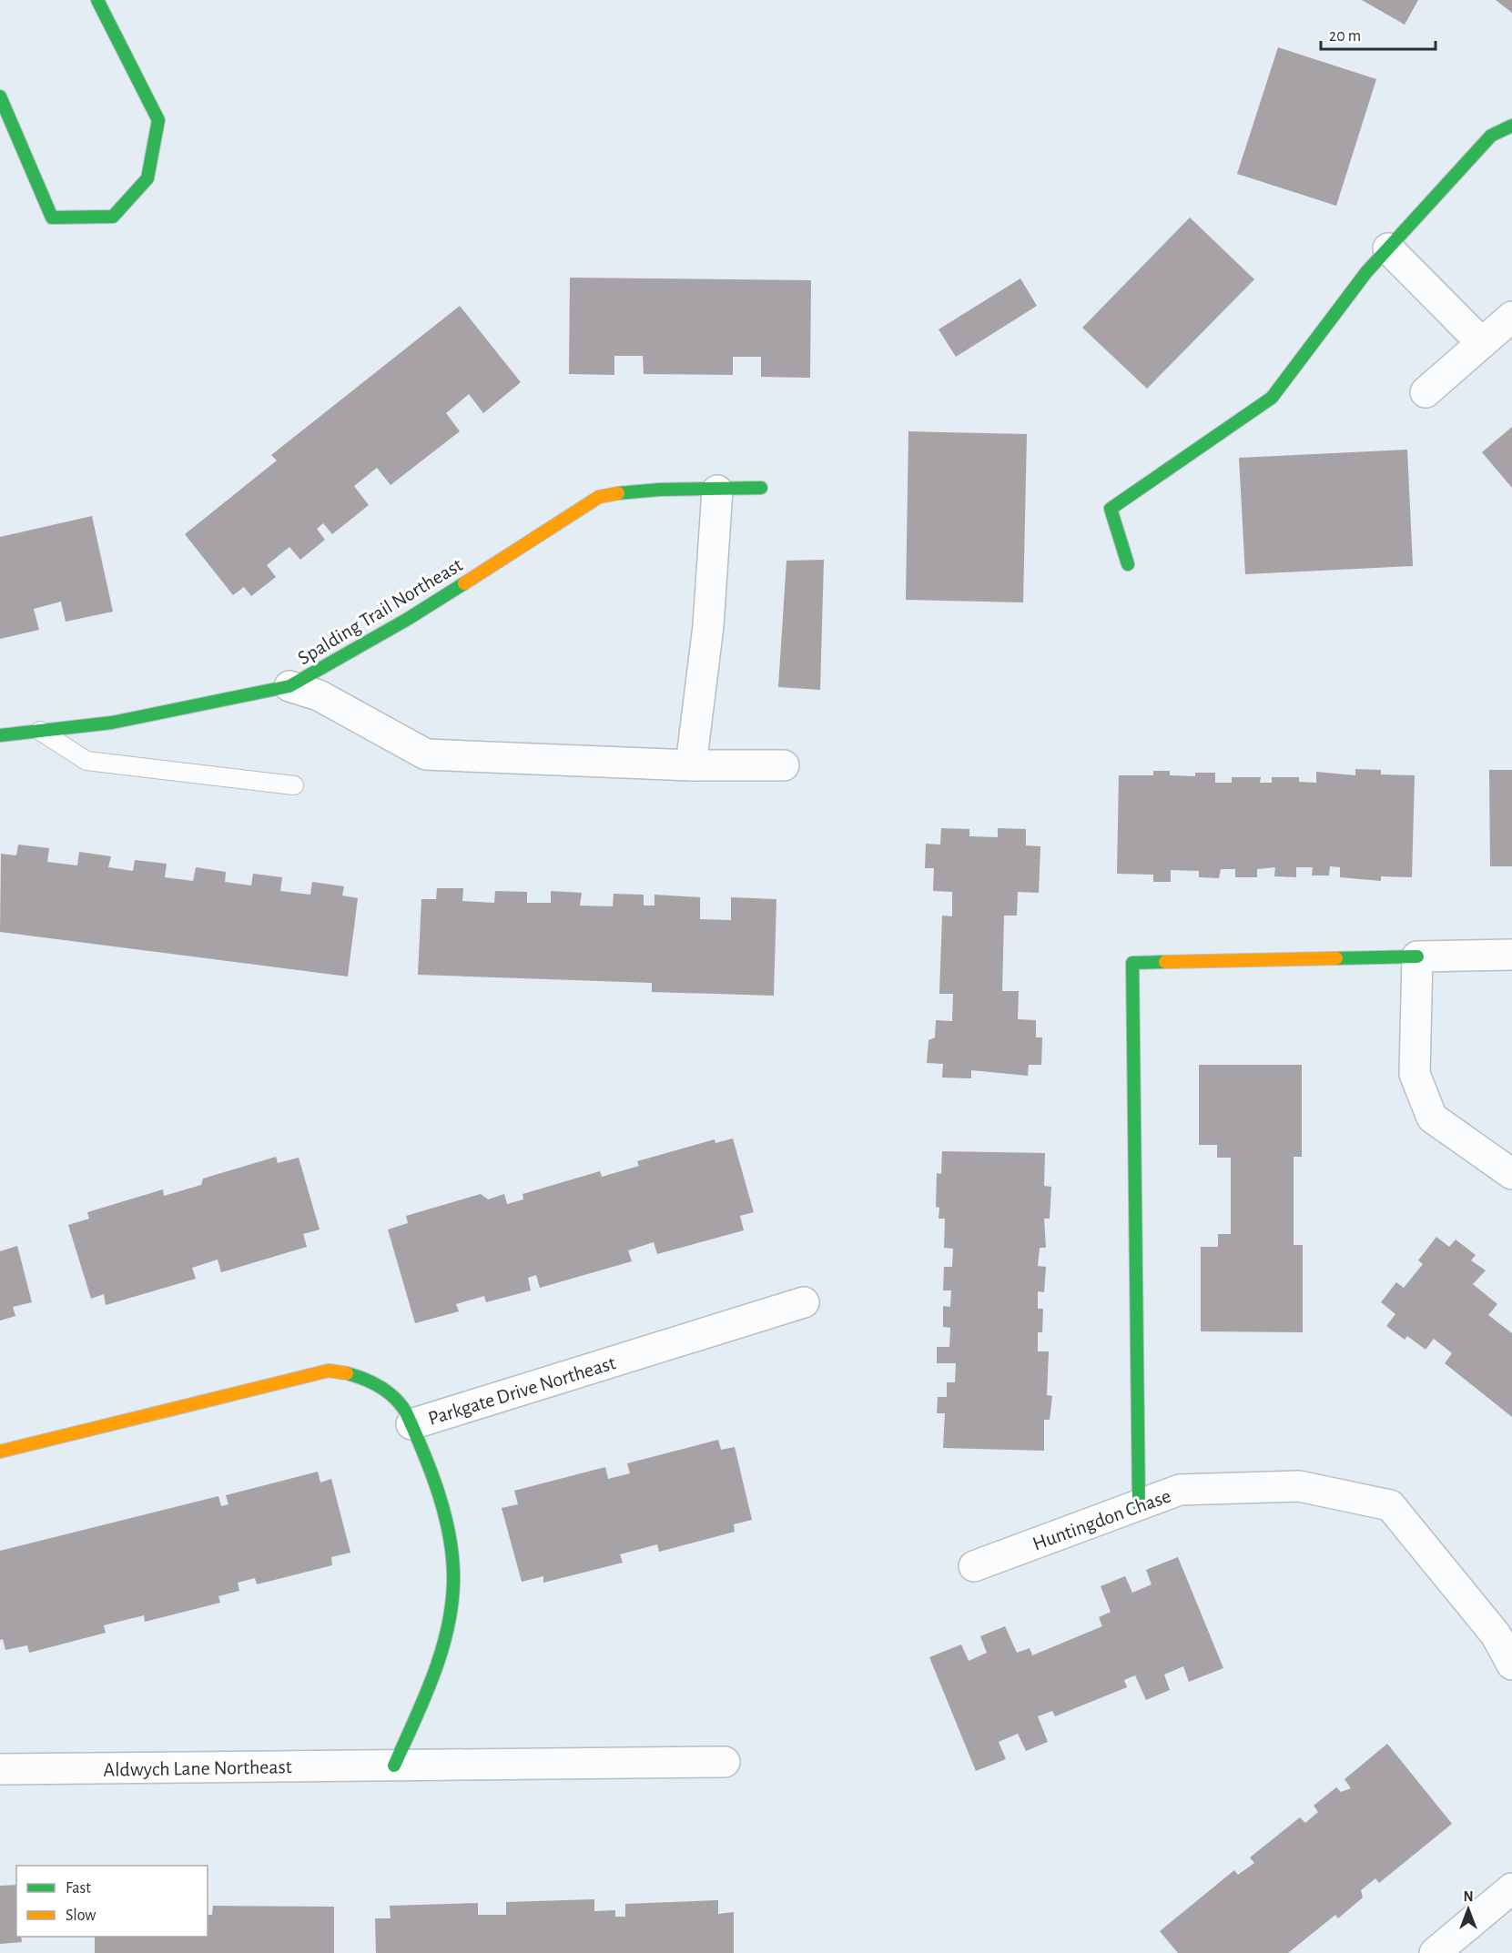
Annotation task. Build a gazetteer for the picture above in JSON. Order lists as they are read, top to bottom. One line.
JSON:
{"streets":{"street":["Spalding Trail Northeast","Parkgate Drive Northeast","Huntingdon Chase","Aldwych Lane Northeast"]},"legend":["Fast","Slow"],"scale_bar":"20 m","north":"top"}
